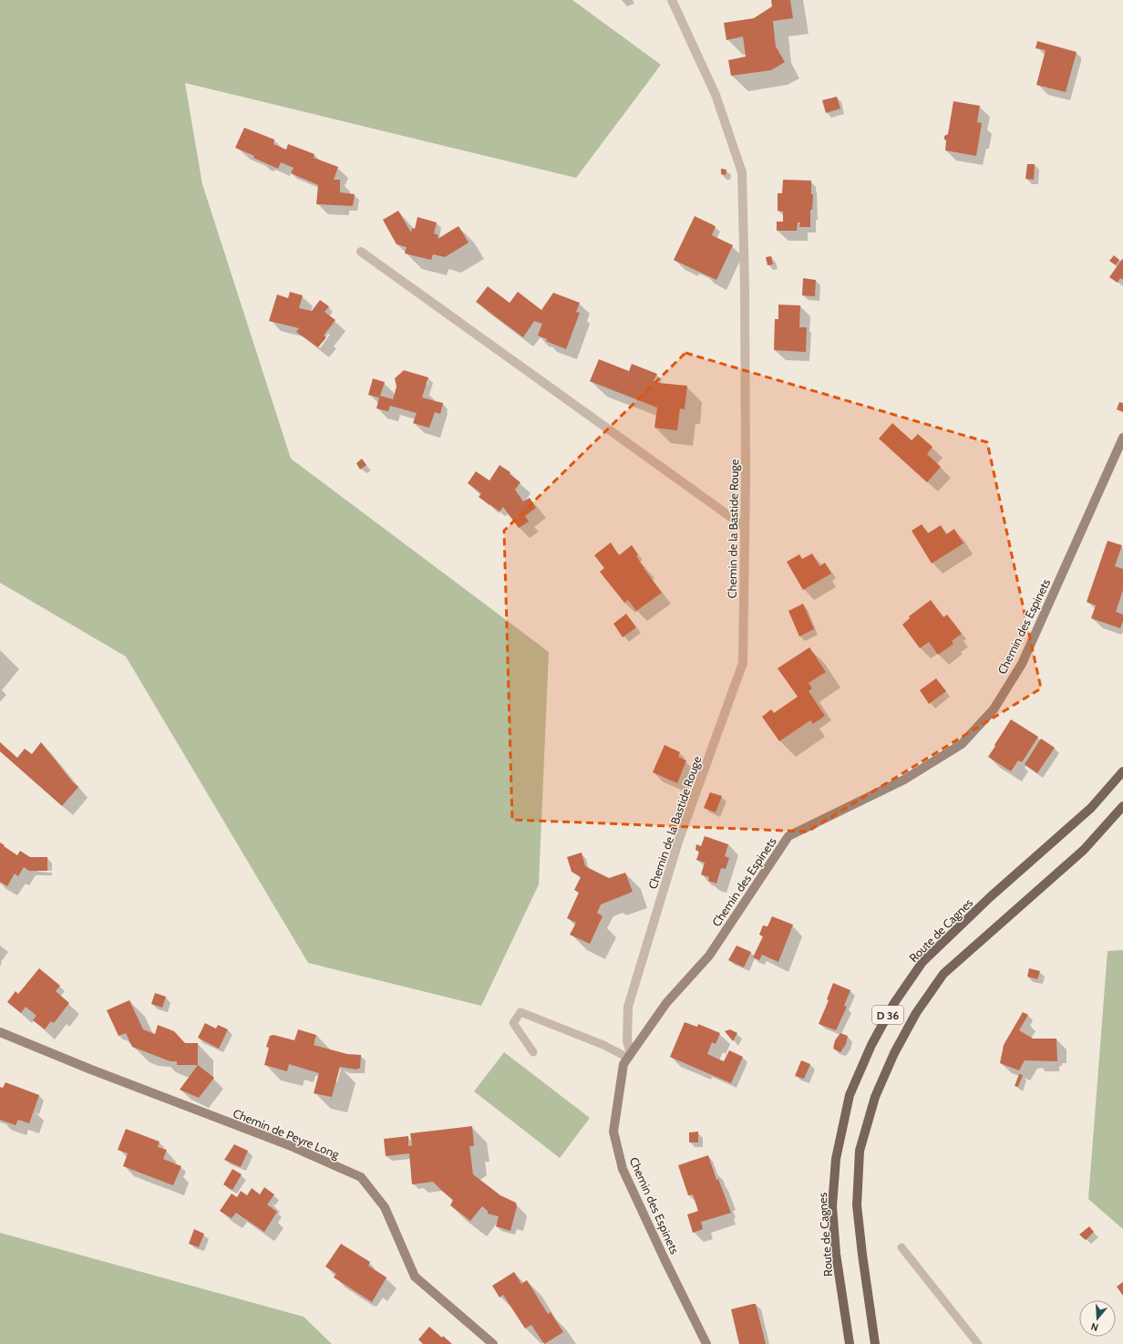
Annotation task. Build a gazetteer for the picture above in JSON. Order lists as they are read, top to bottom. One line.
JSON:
{"streets":{"main road":["Route de Cagnes","D 36"],"street":["Chemin de la Bastide Rouge","Chemin des Espinets","Chemin de Peyre Long"]},"crossings":[["Chemin de la Bastide Rouge","Chemin des Espinets"]],"north":"bottom"}
